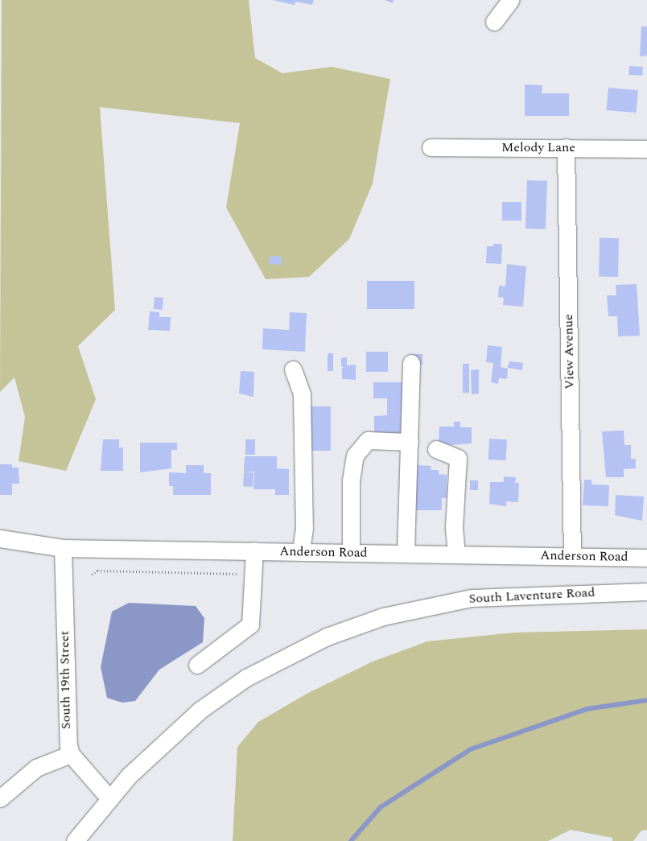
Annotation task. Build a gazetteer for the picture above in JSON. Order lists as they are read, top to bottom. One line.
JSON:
{"streets":{"street":["Melody Lane","View Avenue","Anderson Road","South Laventure Road","South 19th Street"]},"crossings":[["Melody Lane","View Avenue"],["View Avenue","Anderson Road"],["Anderson Road","South 19th Street"]]}
